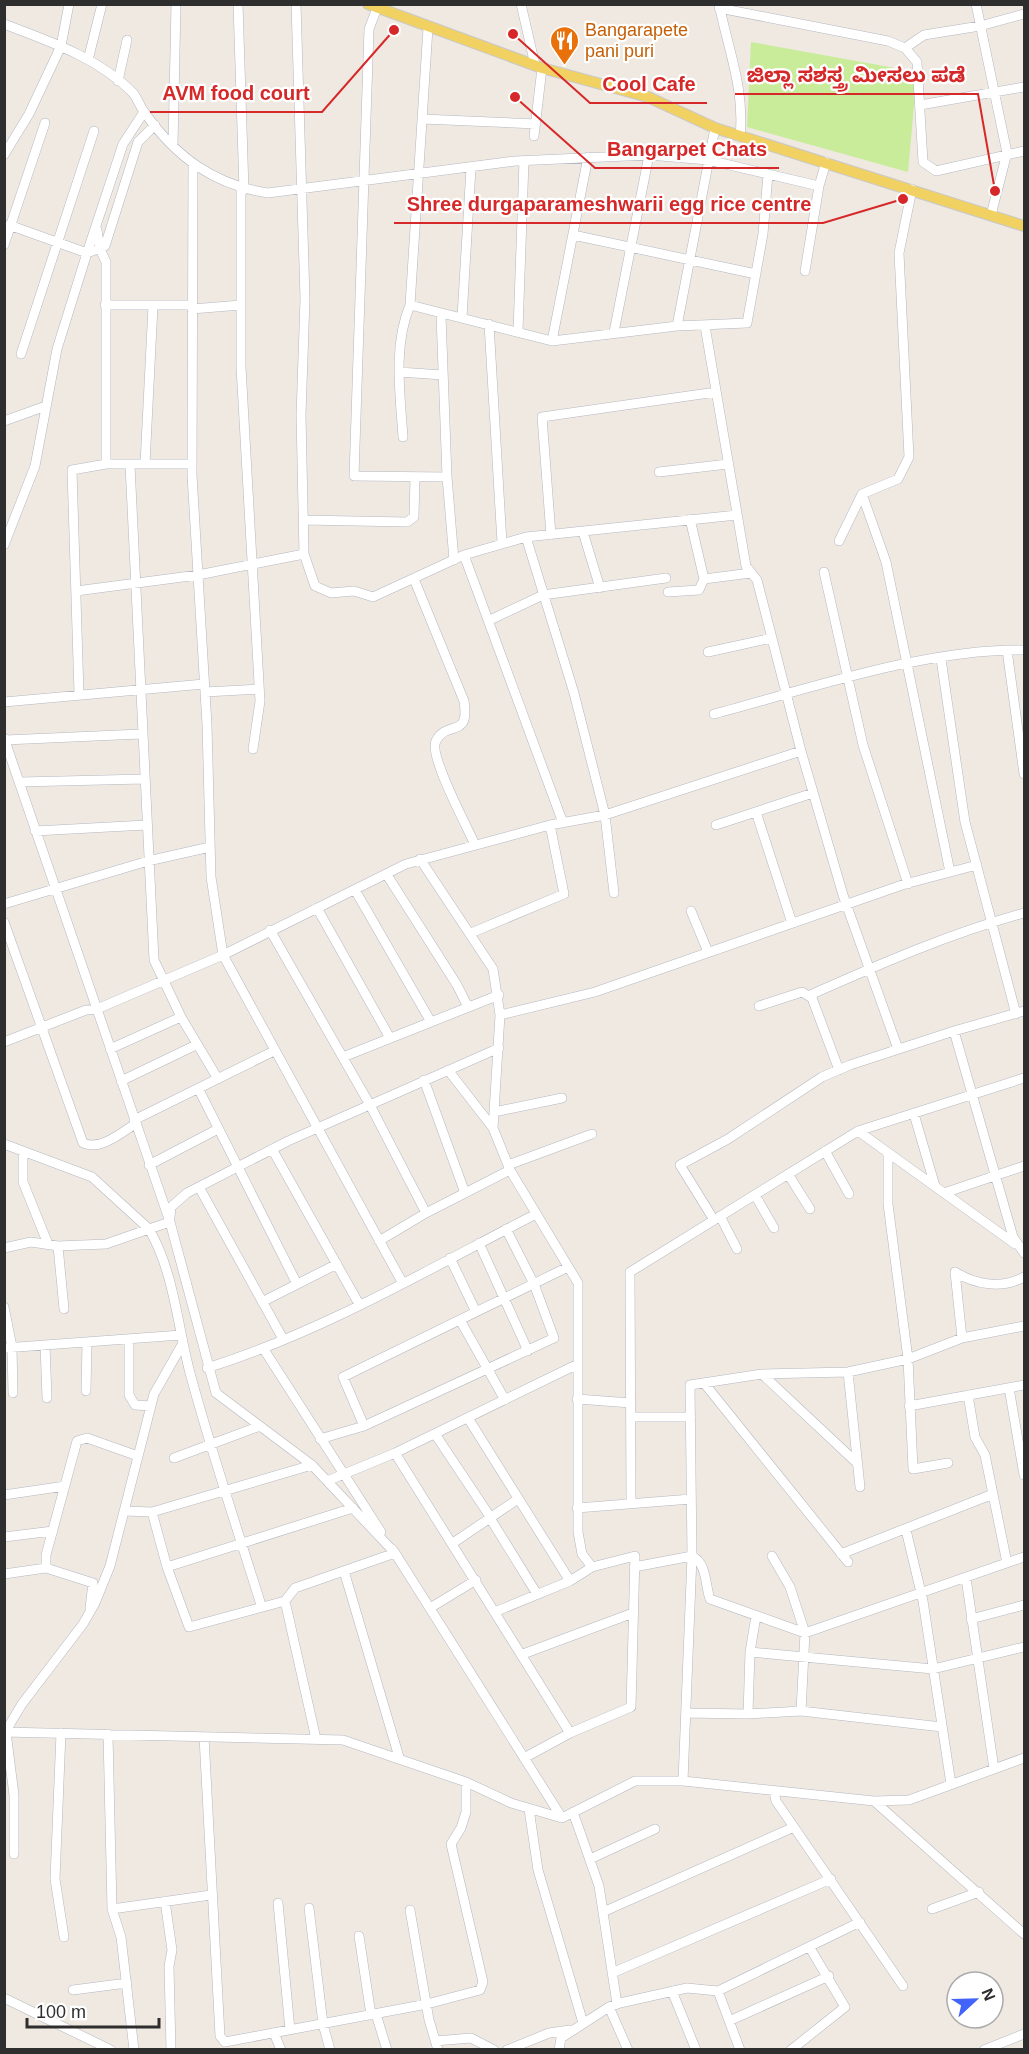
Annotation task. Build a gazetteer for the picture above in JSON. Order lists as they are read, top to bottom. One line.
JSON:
{"places":{"other":["AVM food court","Cool Cafe","Bangarpet Chats","ಜಿಲ್ಲಾ ಸಶಸ್ತ್ರ ಮೀಸಲು ಪಡೆ","Shree durgaparameshwarii egg rice centre"],"restaurant":["Bangarapete pani puri"]},"scale_bar":"100 m","north":"right"}
